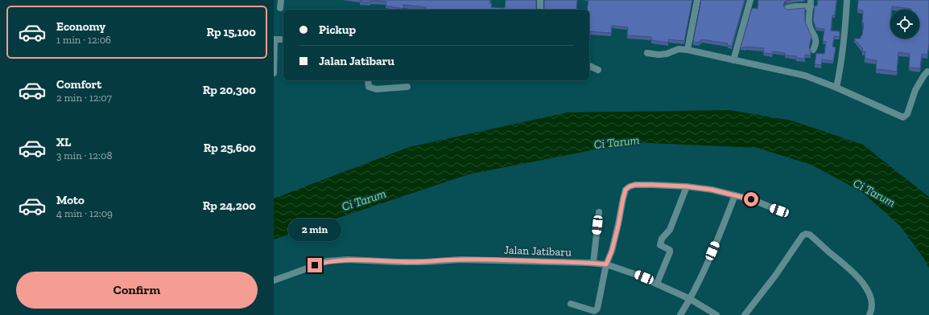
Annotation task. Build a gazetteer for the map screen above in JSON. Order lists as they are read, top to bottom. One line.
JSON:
{"streets":{"street":["Jalan Jatibaru"]},"water":["Ci Tarum"],"page":{"list":[{"name":"Economy","note":"1 min · 12:06","value":"Rp 15,100"},{"name":"Comfort","note":"2 min · 12:07","value":"Rp 20,300"},{"name":"XL","note":"3 min · 12:08","value":"Rp 25,600"},{"name":"Moto","note":"4 min · 12:09","value":"Rp 24,200"}],"banner":["Pickup","Jalan Jatibaru"],"bubble":"2 min","buttons":"Confirm"}}
